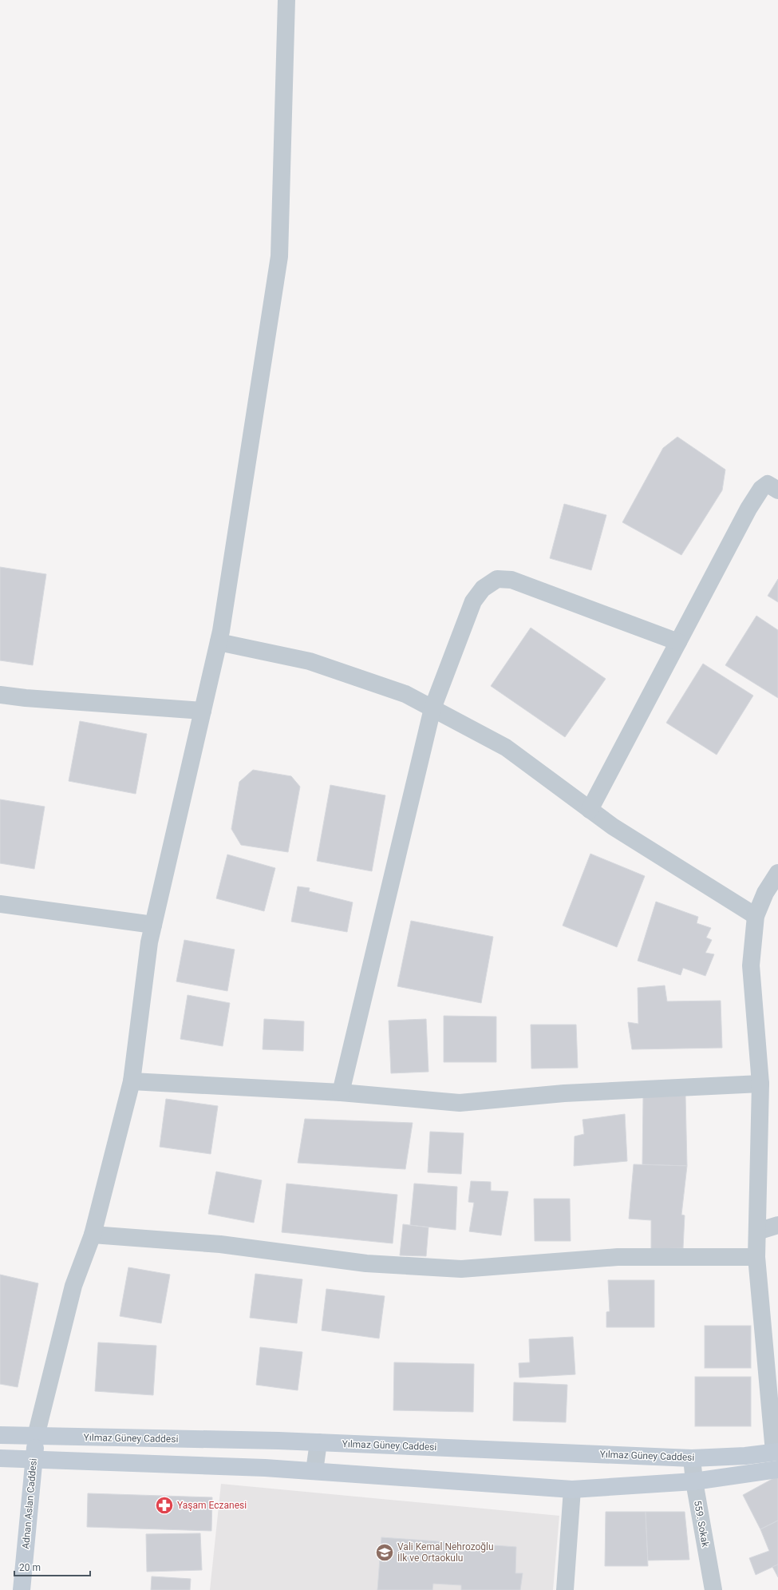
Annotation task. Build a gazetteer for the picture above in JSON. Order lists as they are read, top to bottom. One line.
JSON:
{"streets":{"street":["Yılmaz Güney Caddesi","Adnan Aslan Caddesi","559. Sokak"]},"crossings":[["Yılmaz Güney Caddesi","Adnan Aslan Caddesi"],["Yılmaz Güney Caddesi","559. Sokak"]],"places":{"pharmacy":["Yaşam Eczanesi"],"school or university":["Vali Kemal Nehrozoğlu İlk ve Ortaokulu"]},"scale_bar":"20 m"}
